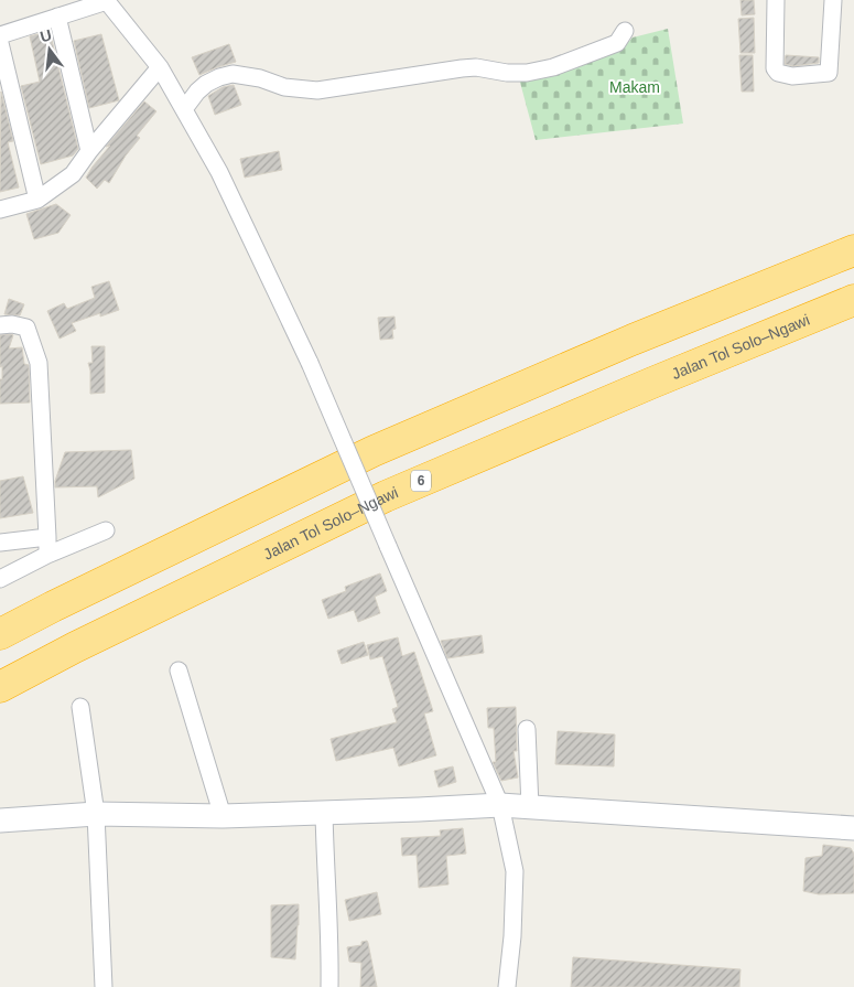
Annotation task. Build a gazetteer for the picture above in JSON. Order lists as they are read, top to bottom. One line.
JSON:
{"streets":{"highway":["Jalan Tol Solo–Ngawi","6"]},"parks":["Makam"],"north":"top"}
